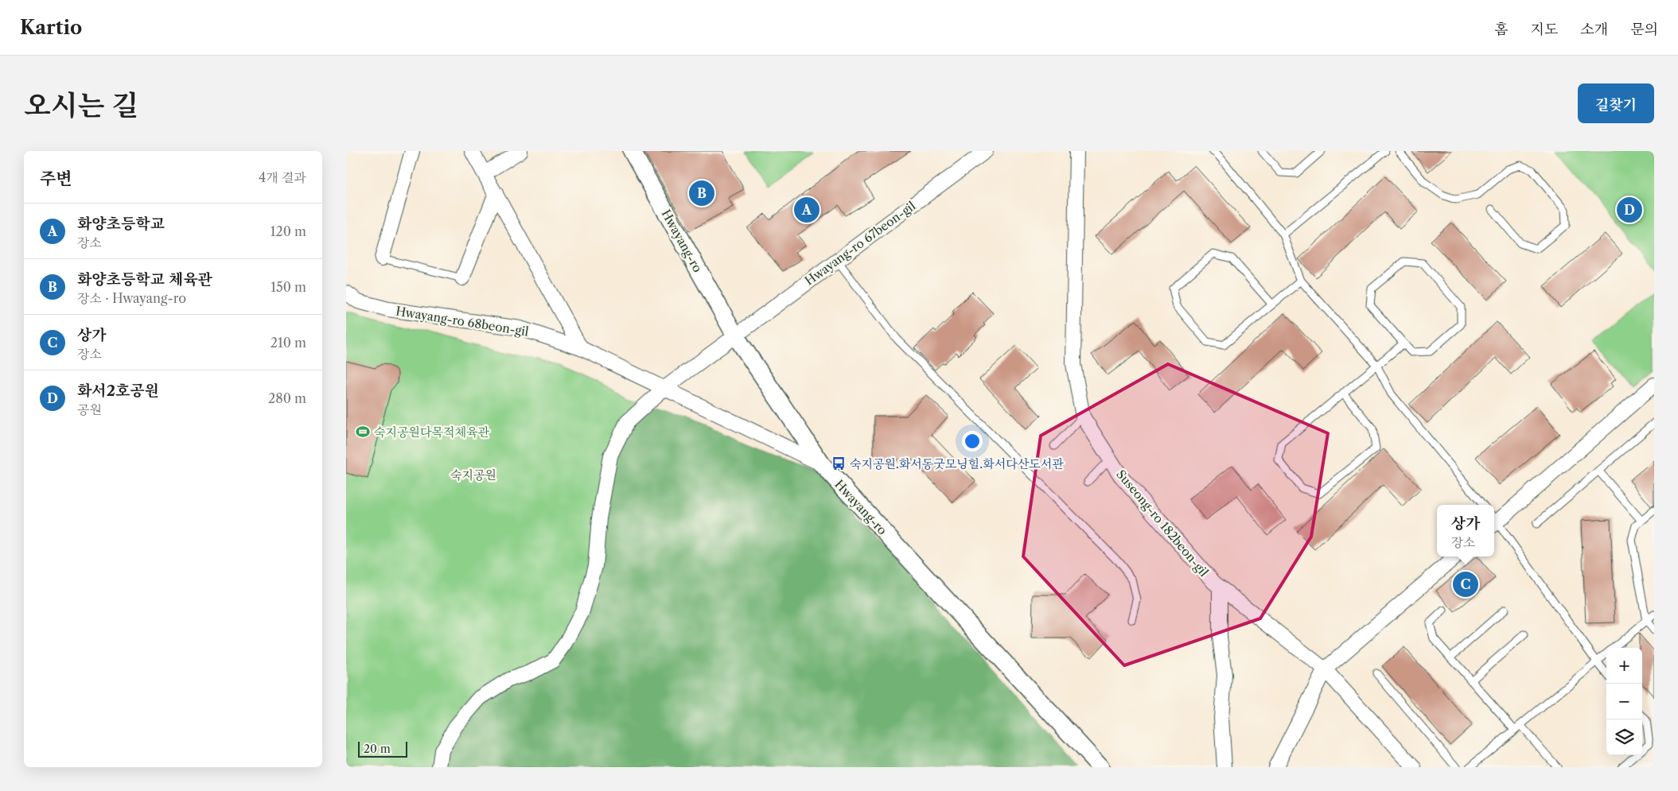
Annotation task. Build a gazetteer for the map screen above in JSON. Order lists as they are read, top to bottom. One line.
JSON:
{"streets":{"street":["Hwayang-ro","Hwayang-ro 67beon-gil","Hwayang-ro 68beon-gil","Suseong-ro 182beon-gil"]},"crossings":[["Hwayang-ro","Hwayang-ro 67beon-gil"],["Hwayang-ro","Hwayang-ro 68beon-gil"]],"parks":["숙지공원"],"places":{"sports":["숙지공원다목적체육관"],"bus stop":["숙지공원.화서동굿모닝힐.화서다산도서관"]},"scale_bar":"20 m","page":{"header":"Kartio","nav":["홈","지도","소개","문의"],"title":"오시는 길","buttons":"길찾기","heading":["주변","4개 결과"],"pins":["B","A","D","C"],"list":[{"mark":"A","name":"화양초등학교","note":"장소","value":"120 m"},{"mark":"B","name":"화양초등학교 체육관","note":"장소 · Hwayang-ro","value":"150 m"},{"mark":"C","name":"상가","note":"장소","value":"210 m"},{"mark":"D","name":"화서2호공원","note":"공원","value":"280 m"}],"popup":["상가","장소"],"map_buttons":["+","−"],"scale":"20 m"}}
